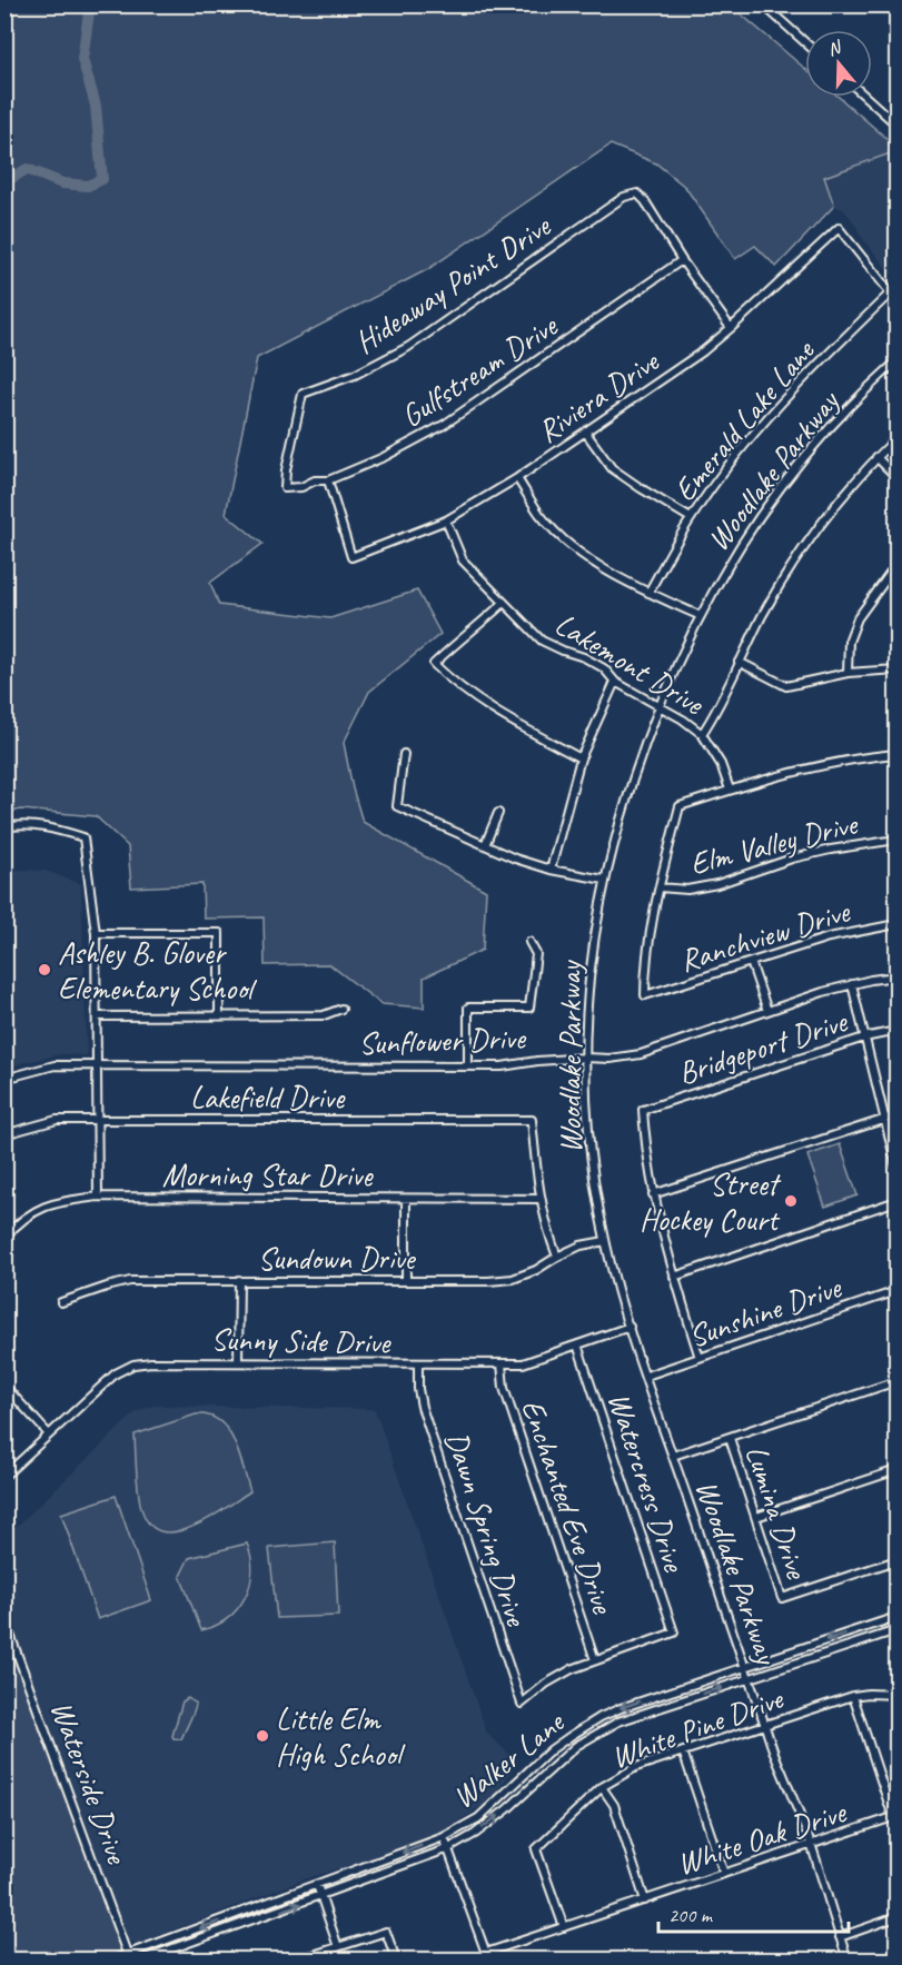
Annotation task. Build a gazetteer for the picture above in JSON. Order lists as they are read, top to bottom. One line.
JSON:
{"streets":{"street":["Hideaway Point Drive","Gulfstream Drive","Riviera Drive","Emerald Lake Lane","Woodlake Parkway","Lakemont Drive","Elm Valley Drive","Ranchview Drive","Sunflower Drive","Bridgeport Drive","Lakefield Drive","Morning Star Drive","Sundown Drive","Sunshine Drive","Sunny Side Drive","Watercress Drive","Enchanted Eve Drive","Lumina Drive","Dawn Spring Drive","White Pine Drive","Walker Lane","Waterside Drive","White Oak Drive"]},"crossings":[["Hideaway Point Drive","Gulfstream Drive"],["Gulfstream Drive","Riviera Drive"],["Riviera Drive","Emerald Lake Lane"],["Riviera Drive","Lakemont Drive"],["Woodlake Parkway","Lakemont Drive"],["Woodlake Parkway","Sunflower Drive"],["Woodlake Parkway","Sundown Drive"],["Woodlake Parkway","Sunshine Drive"],["Woodlake Parkway","Sunny Side Drive"],["Woodlake Parkway","White Pine Drive"],["Woodlake Parkway","Walker Lane"],["Woodlake Parkway","White Oak Drive"],["Elm Valley Drive","Ranchview Drive"],["Lakefield Drive","Morning Star Drive"],["Sunny Side Drive","Watercress Drive"],["Sunny Side Drive","Enchanted Eve Drive"],["Sunny Side Drive","Dawn Spring Drive"],["Watercress Drive","Enchanted Eve Drive"],["Watercress Drive","Dawn Spring Drive"],["Enchanted Eve Drive","Dawn Spring Drive"],["White Pine Drive","White Oak Drive"],["Walker Lane","Waterside Drive"]],"places":["Ashley B. Glover Elementary School","Street Hockey Court","Little Elm High School"],"scale_bar":"200 m","north":"top"}
